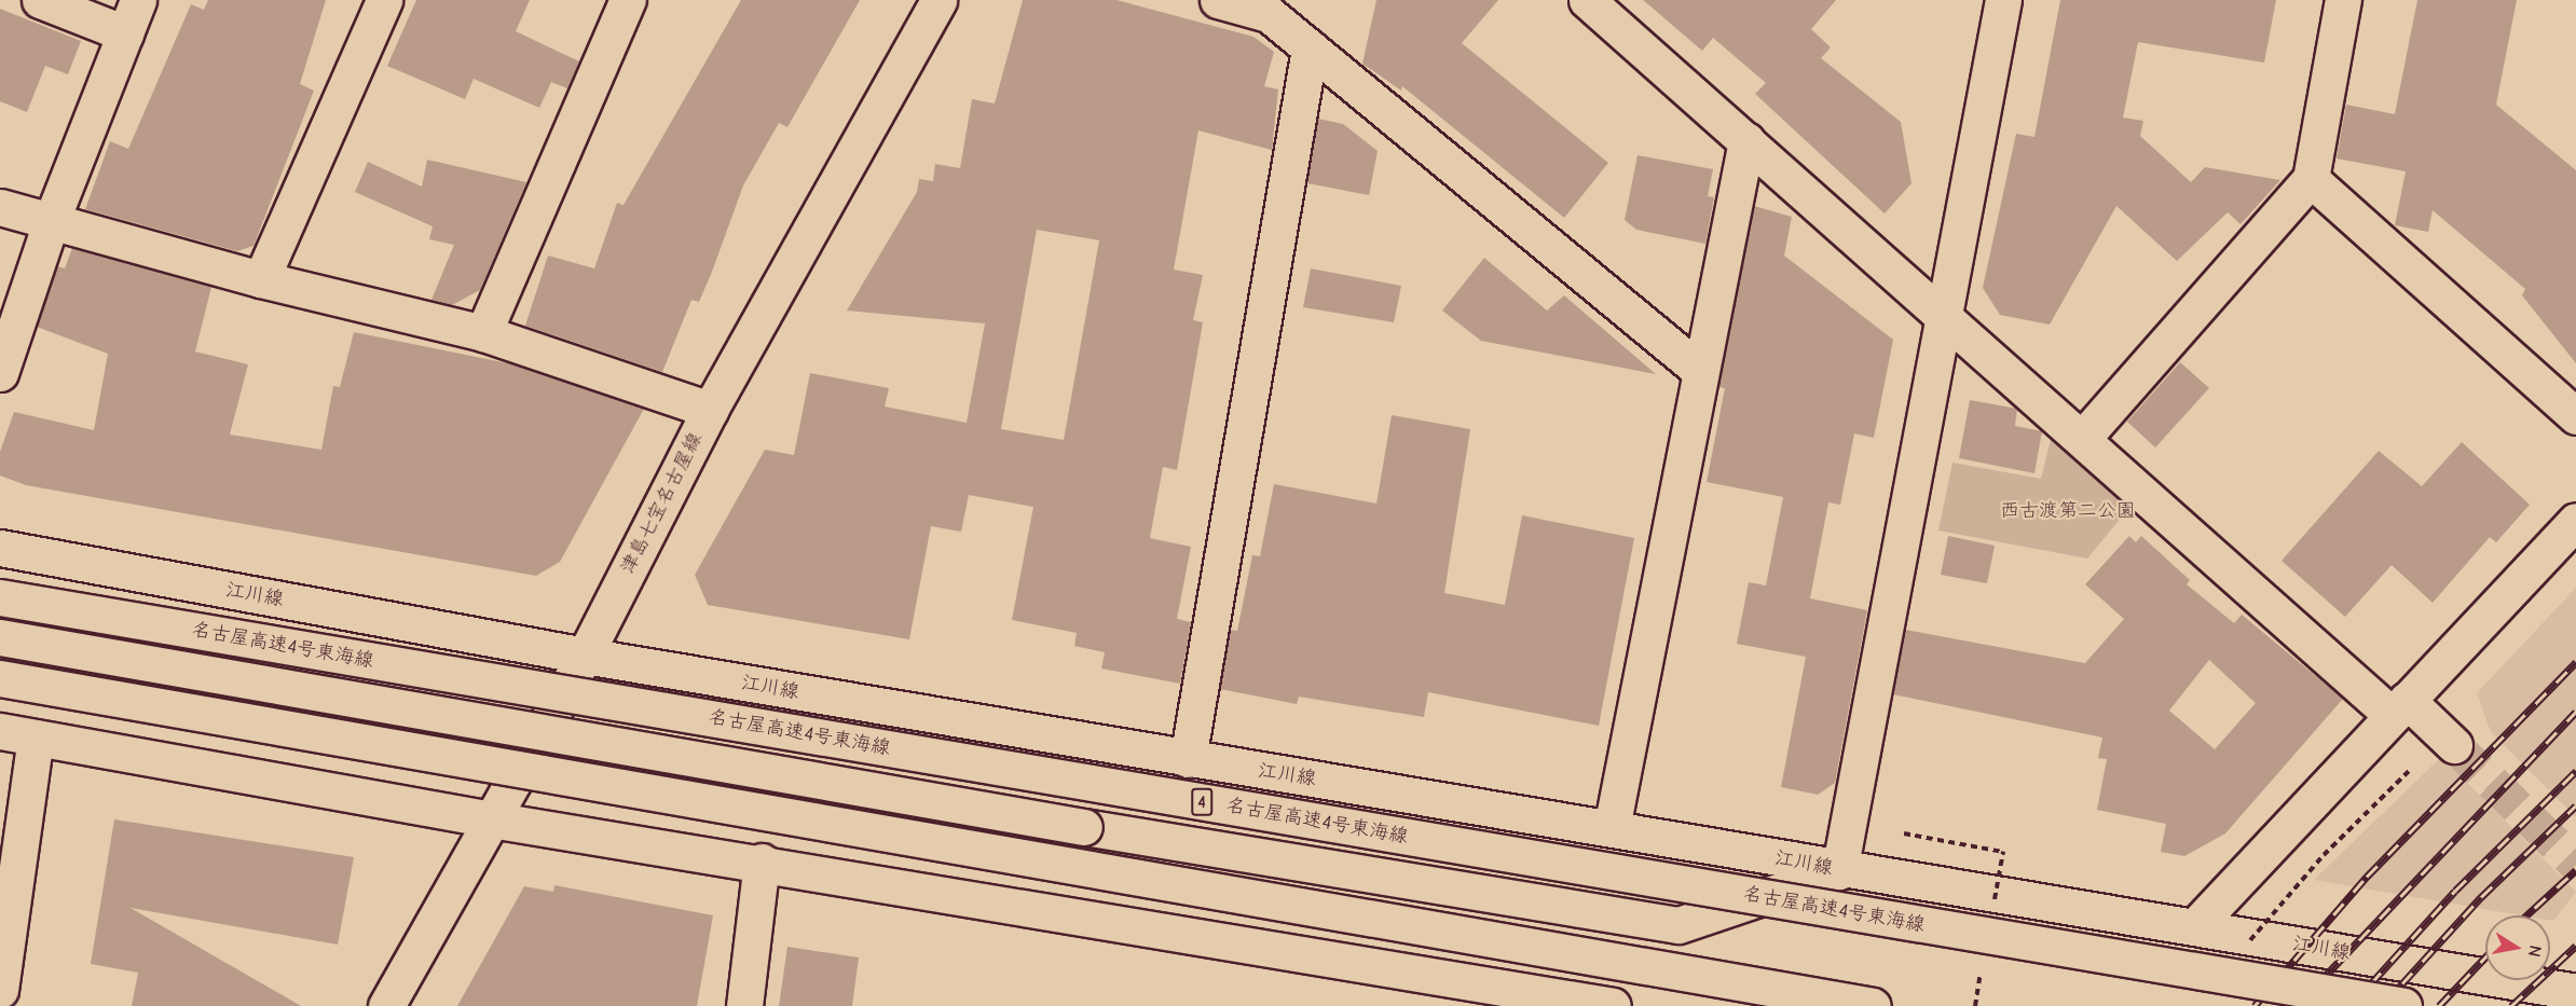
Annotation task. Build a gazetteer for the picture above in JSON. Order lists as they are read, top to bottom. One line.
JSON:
{"streets":{"main road":["津島七宝名古屋線","江川線","名古屋高速4号東海線","4"]},"crossings":[["津島七宝名古屋線","江川線"]],"parks":["西古渡第二公園"],"north":"right"}
